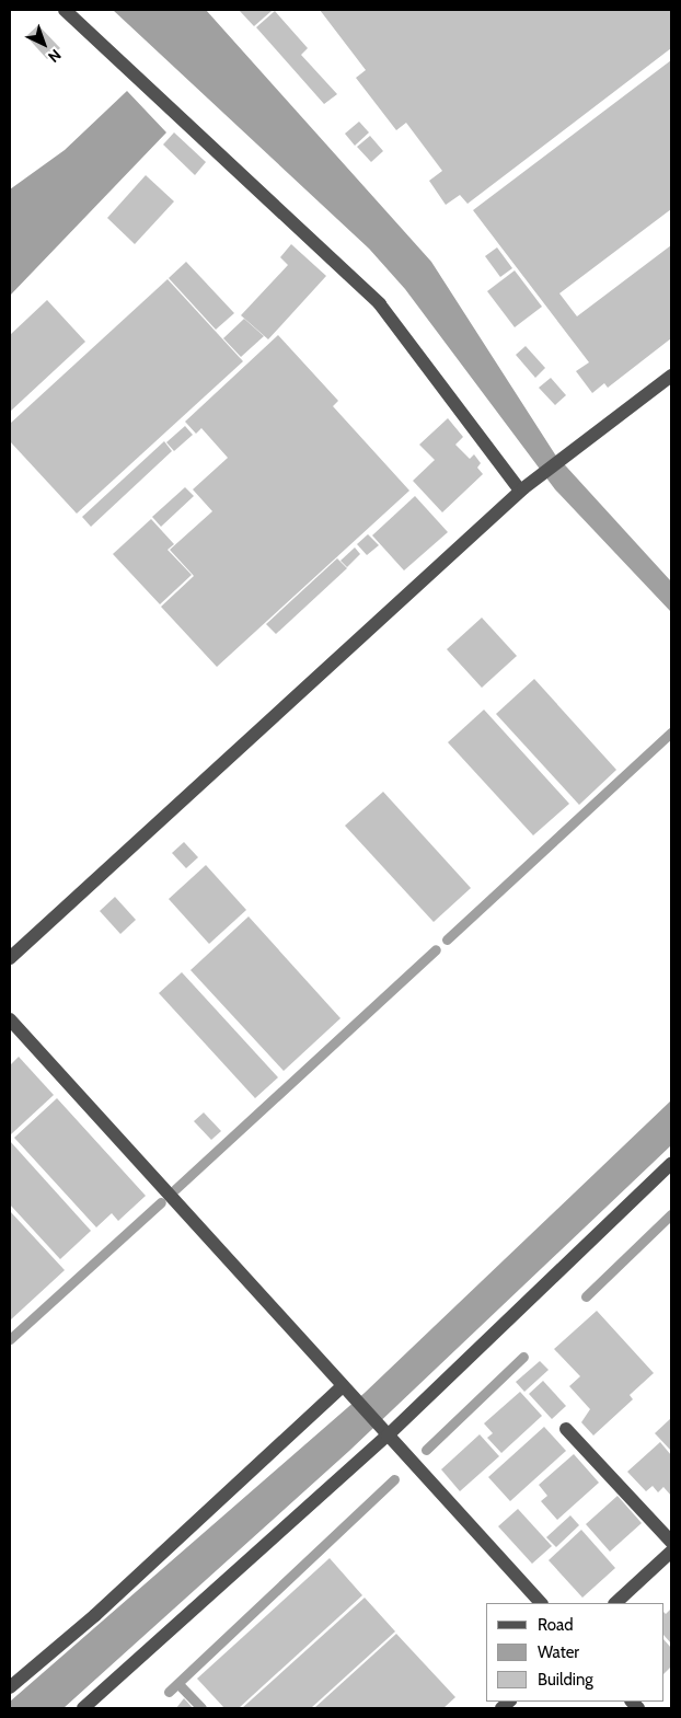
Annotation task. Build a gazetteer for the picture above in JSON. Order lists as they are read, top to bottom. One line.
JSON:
{"legend":["Road","Water","Building"],"north":"bottom right"}
